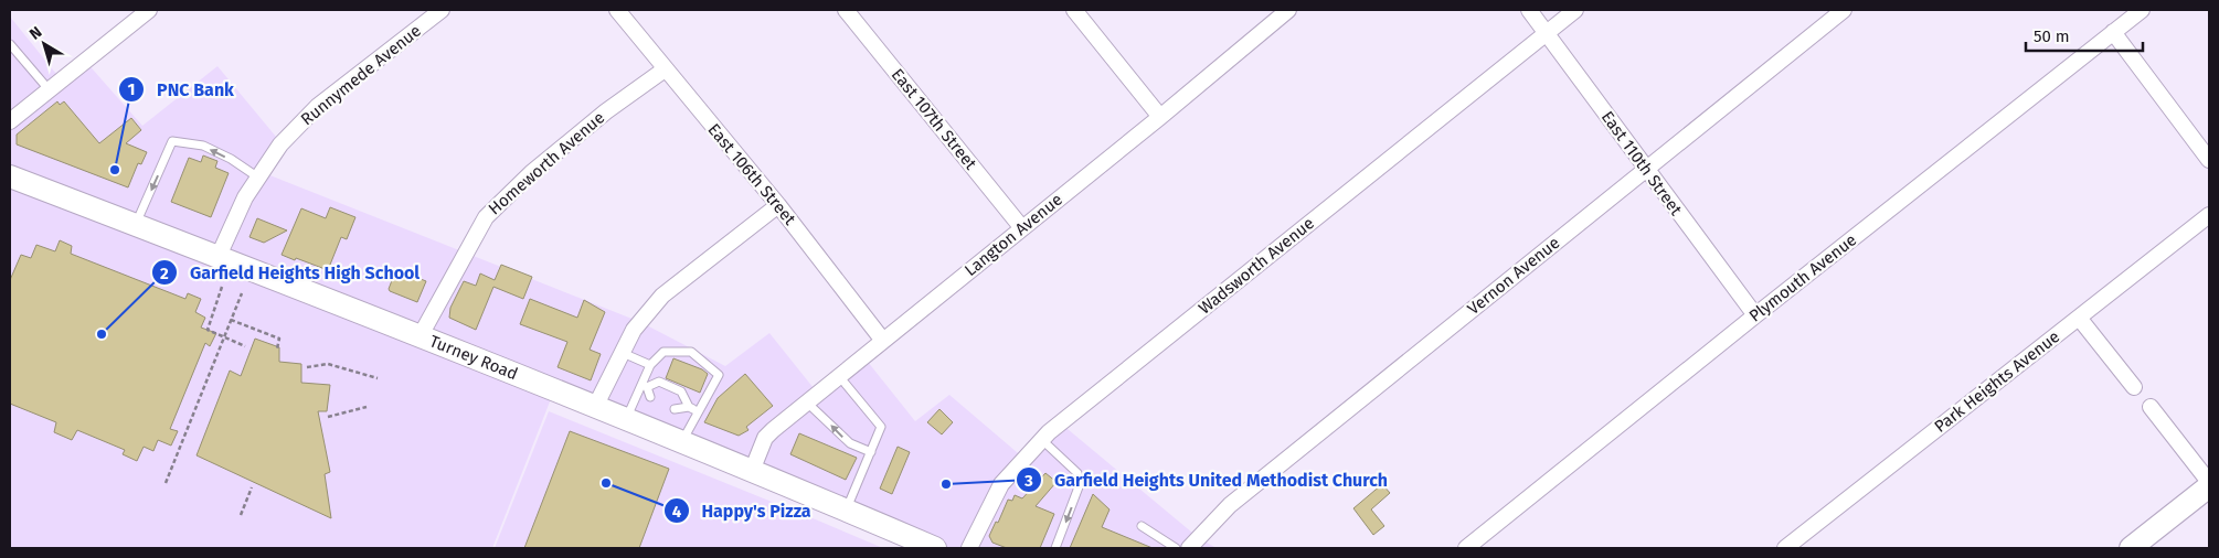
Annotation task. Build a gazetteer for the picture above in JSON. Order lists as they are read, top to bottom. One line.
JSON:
{"streets":{"main road":["Turney Road"],"street":["Runnymede Avenue","East 107th Street","Homeworth Avenue","East 110th Street","East 106th Street","Langton Avenue","Wadsworth Avenue","Vernon Avenue","Plymouth Avenue","Park Heights Avenue"]},"crossings":[["Runnymede Avenue","Turney Road"],["East 107th Street","Langton Avenue"],["Homeworth Avenue","East 106th Street"],["Homeworth Avenue","Turney Road"],["East 110th Street","Wadsworth Avenue"],["East 110th Street","Vernon Avenue"],["East 110th Street","Plymouth Avenue"],["East 106th Street","Langton Avenue"],["Langton Avenue","Turney Road"]],"places":["PNC Bank","Garfield Heights High School","Happy's Pizza","Garfield Heights United Methodist Church"],"scale_bar":"50 m","north":"top left"}
